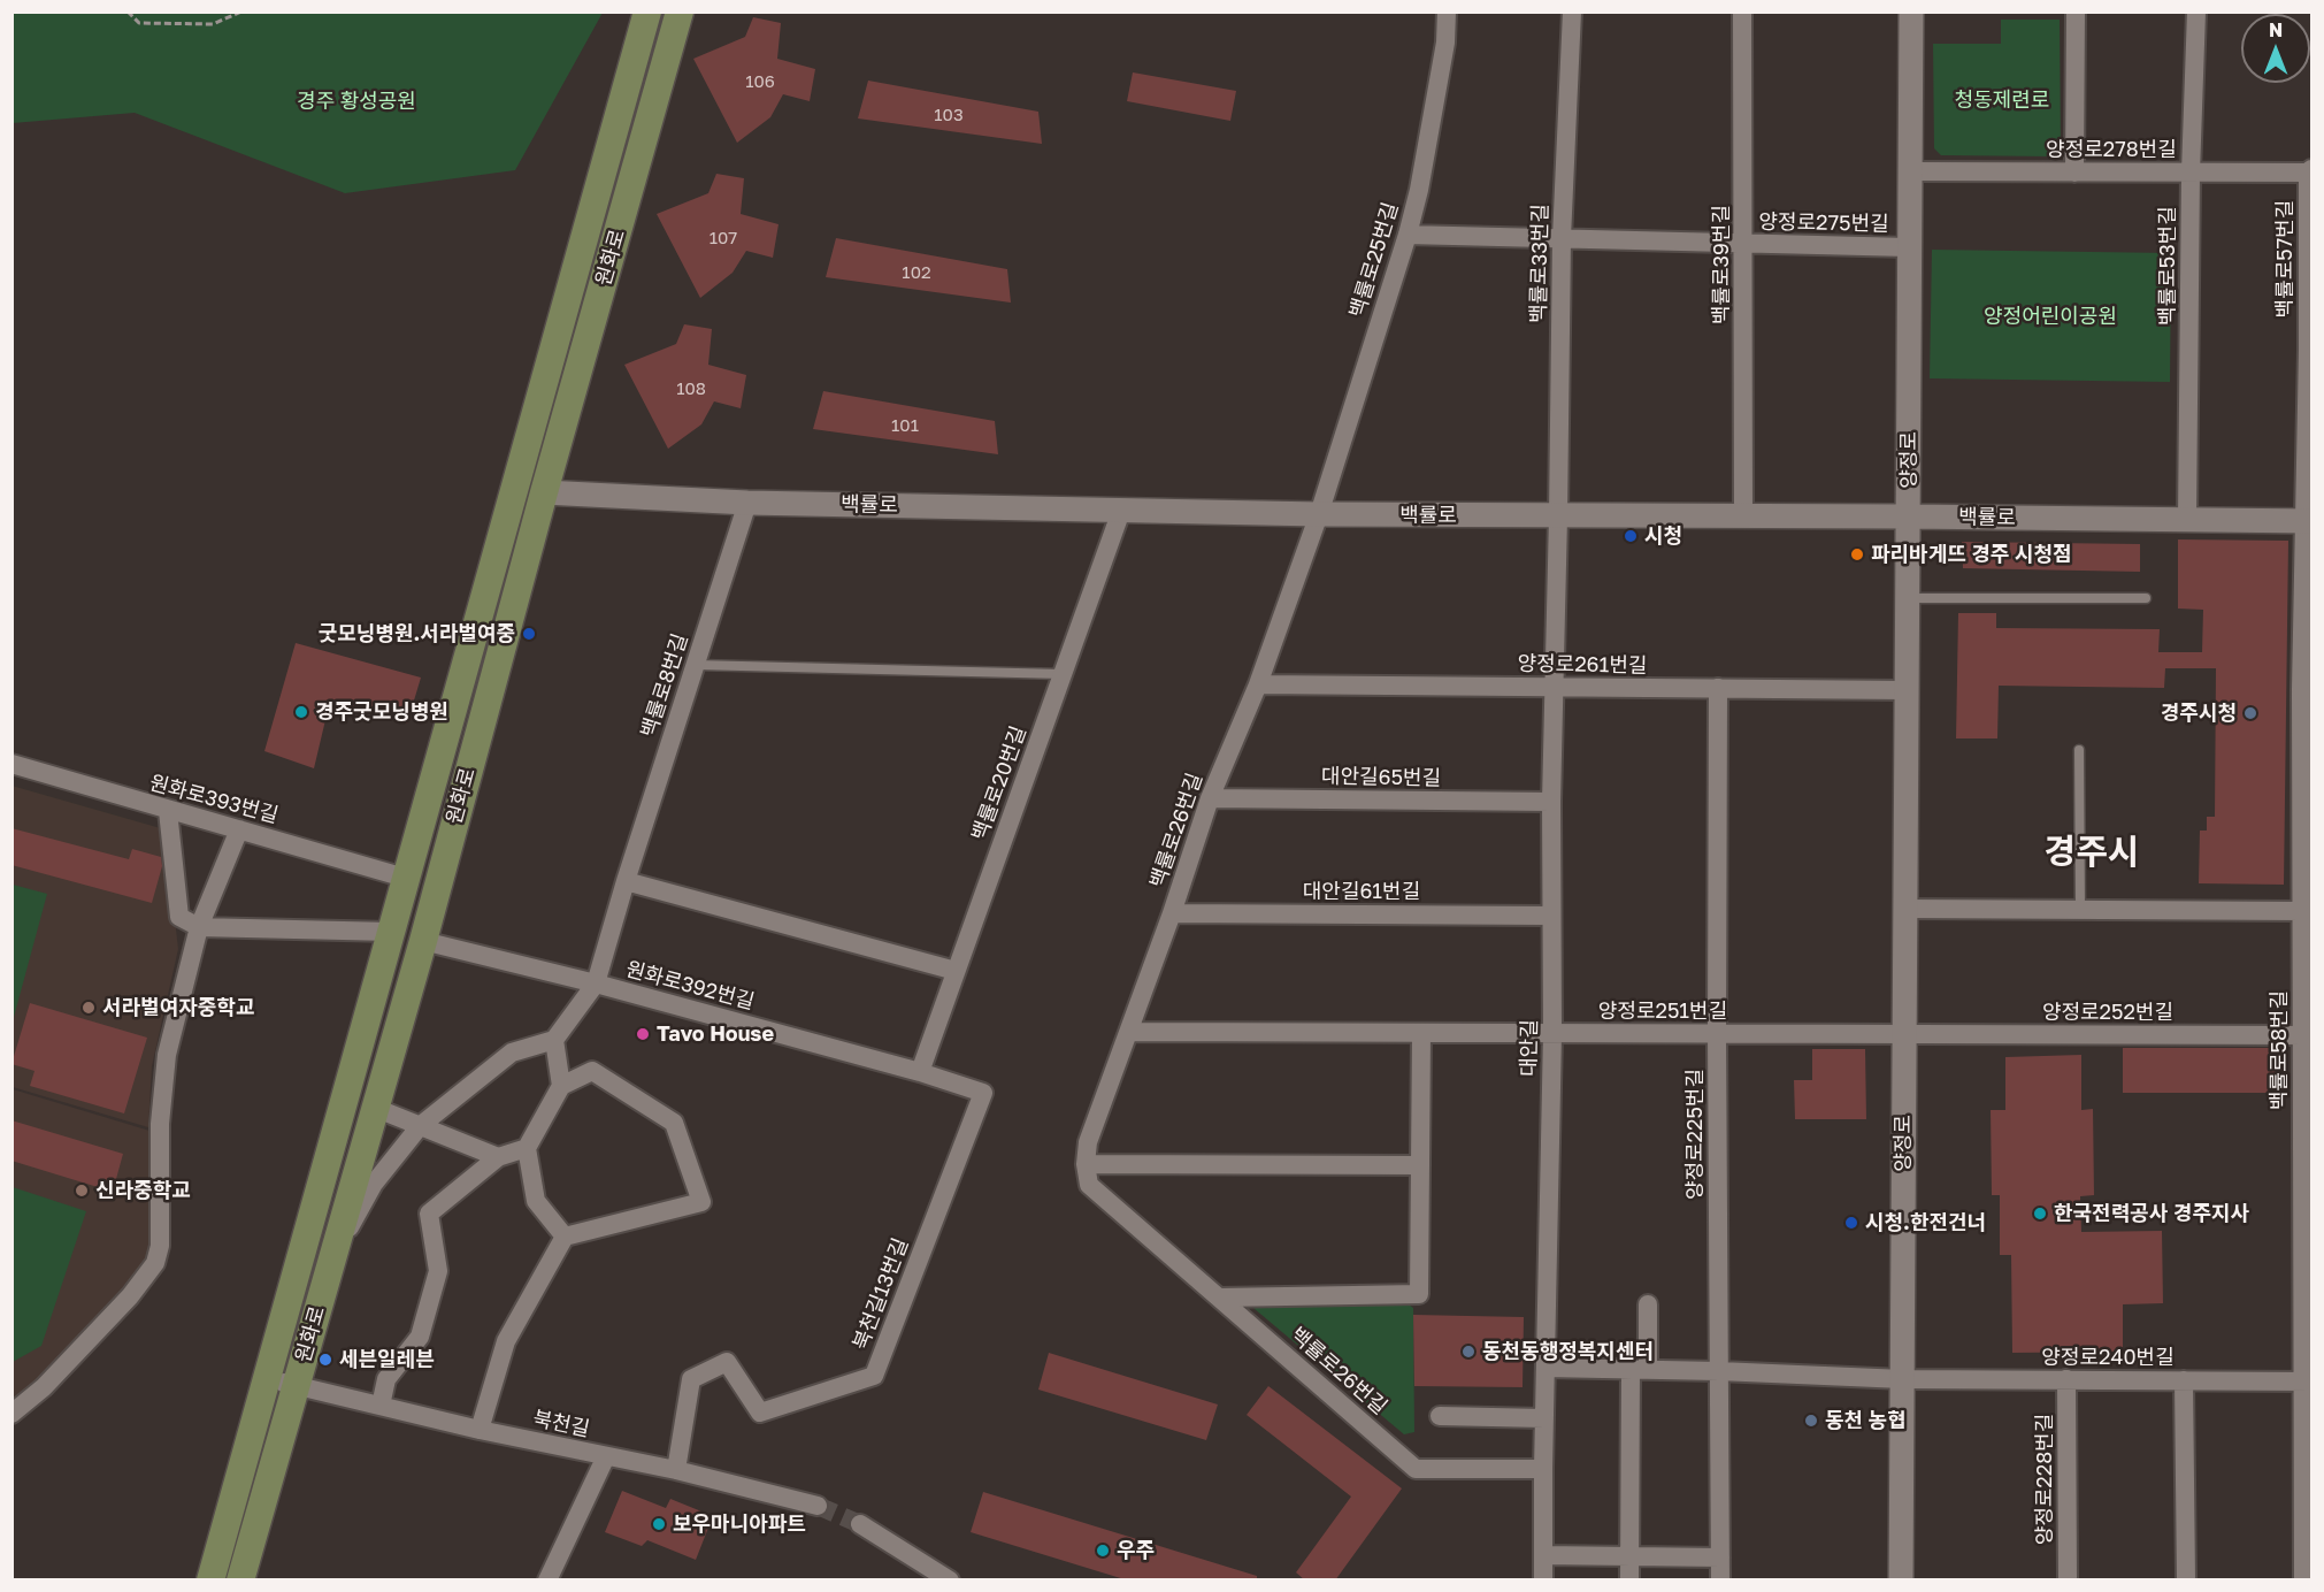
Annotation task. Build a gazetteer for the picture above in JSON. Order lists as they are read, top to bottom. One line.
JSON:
{"streets":{"main road":["원화로"],"street":["양정로278번길","양정로275번길","백률로57번길","백률로25번길","백률로33번길","백률로39번길","백률로53번길","양정로","백률로","양정로261번길","백률로8번길","대안길65번길","백률로20번길","원화로393번길","백률로26번길","대안길61번길","원화로392번길","양정로251번길","양정로252번길","대안길","백률로58번길","양정로225번길","북천길13번길","양정로240번길","북천길","양정로228번길"]},"crossings":[["양정로278번길","백률로57번길"],["양정로278번길","백률로53번길"],["양정로278번길","양정로"],["양정로275번길","백률로25번길"],["양정로275번길","백률로33번길"],["양정로275번길","백률로39번길"],["양정로275번길","양정로"],["원화로","백률로"],["원화로","원화로393번길"],["원화로","원화로392번길"],["원화로","북천길"],["백률로57번길","백률로"],["백률로57번길","백률로58번길"],["백률로25번길","백률로"],["백률로25번길","백률로26번길"],["백률로33번길","백률로"],["백률로33번길","대안길"],["백률로39번길","백률로"],["백률로53번길","백률로"],["양정로","백률로"],["양정로","양정로261번길"],["양정로","양정로251번길"],["양정로","양정로252번길"],["양정로","양정로240번길"],["백률로","백률로8번길"],["백률로","백률로20번길"],["백률로","백률로26번길"],["백률로","대안길"],["백률로","백률로58번길"],["양정로261번길","백률로26번길"],["양정로261번길","대안길"],["양정로261번길","양정로225번길"],["백률로8번길","원화로392번길"],["대안길65번길","백률로26번길"],["대안길65번길","대안길"],["백률로20번길","원화로392번길"],["백률로26번길","대안길61번길"],["백률로26번길","양정로251번길"],["백률로26번길","대안길"],["대안길61번길","대안길"],["원화로392번길","북천길13번길"],["양정로251번길","양정로252번길"],["양정로251번길","대안길"],["양정로251번길","양정로225번길"],["양정로252번길","백률로58번길"],["백률로58번길","양정로240번길"],["북천길13번길","북천길"],["양정로240번길","양정로228번길"]],"districts":["경주시"],"parks":["청동제련로","경주 황성공원","양정어린이공원"],"places":["시청","파리바게뜨 경주 시청점","굿모닝병원.서라벌여중","경주굿모닝병원","경주시청","서라벌여자중학교","Tavo House","신라중학교","한국전력공사 경주지사","시청.한전건너","동천동행정복지센터","세븐일레븐","동천 농협","보우마니아파트","우주"],"house_numbers":["106","103","107","102","108","101"],"north":"top"}
